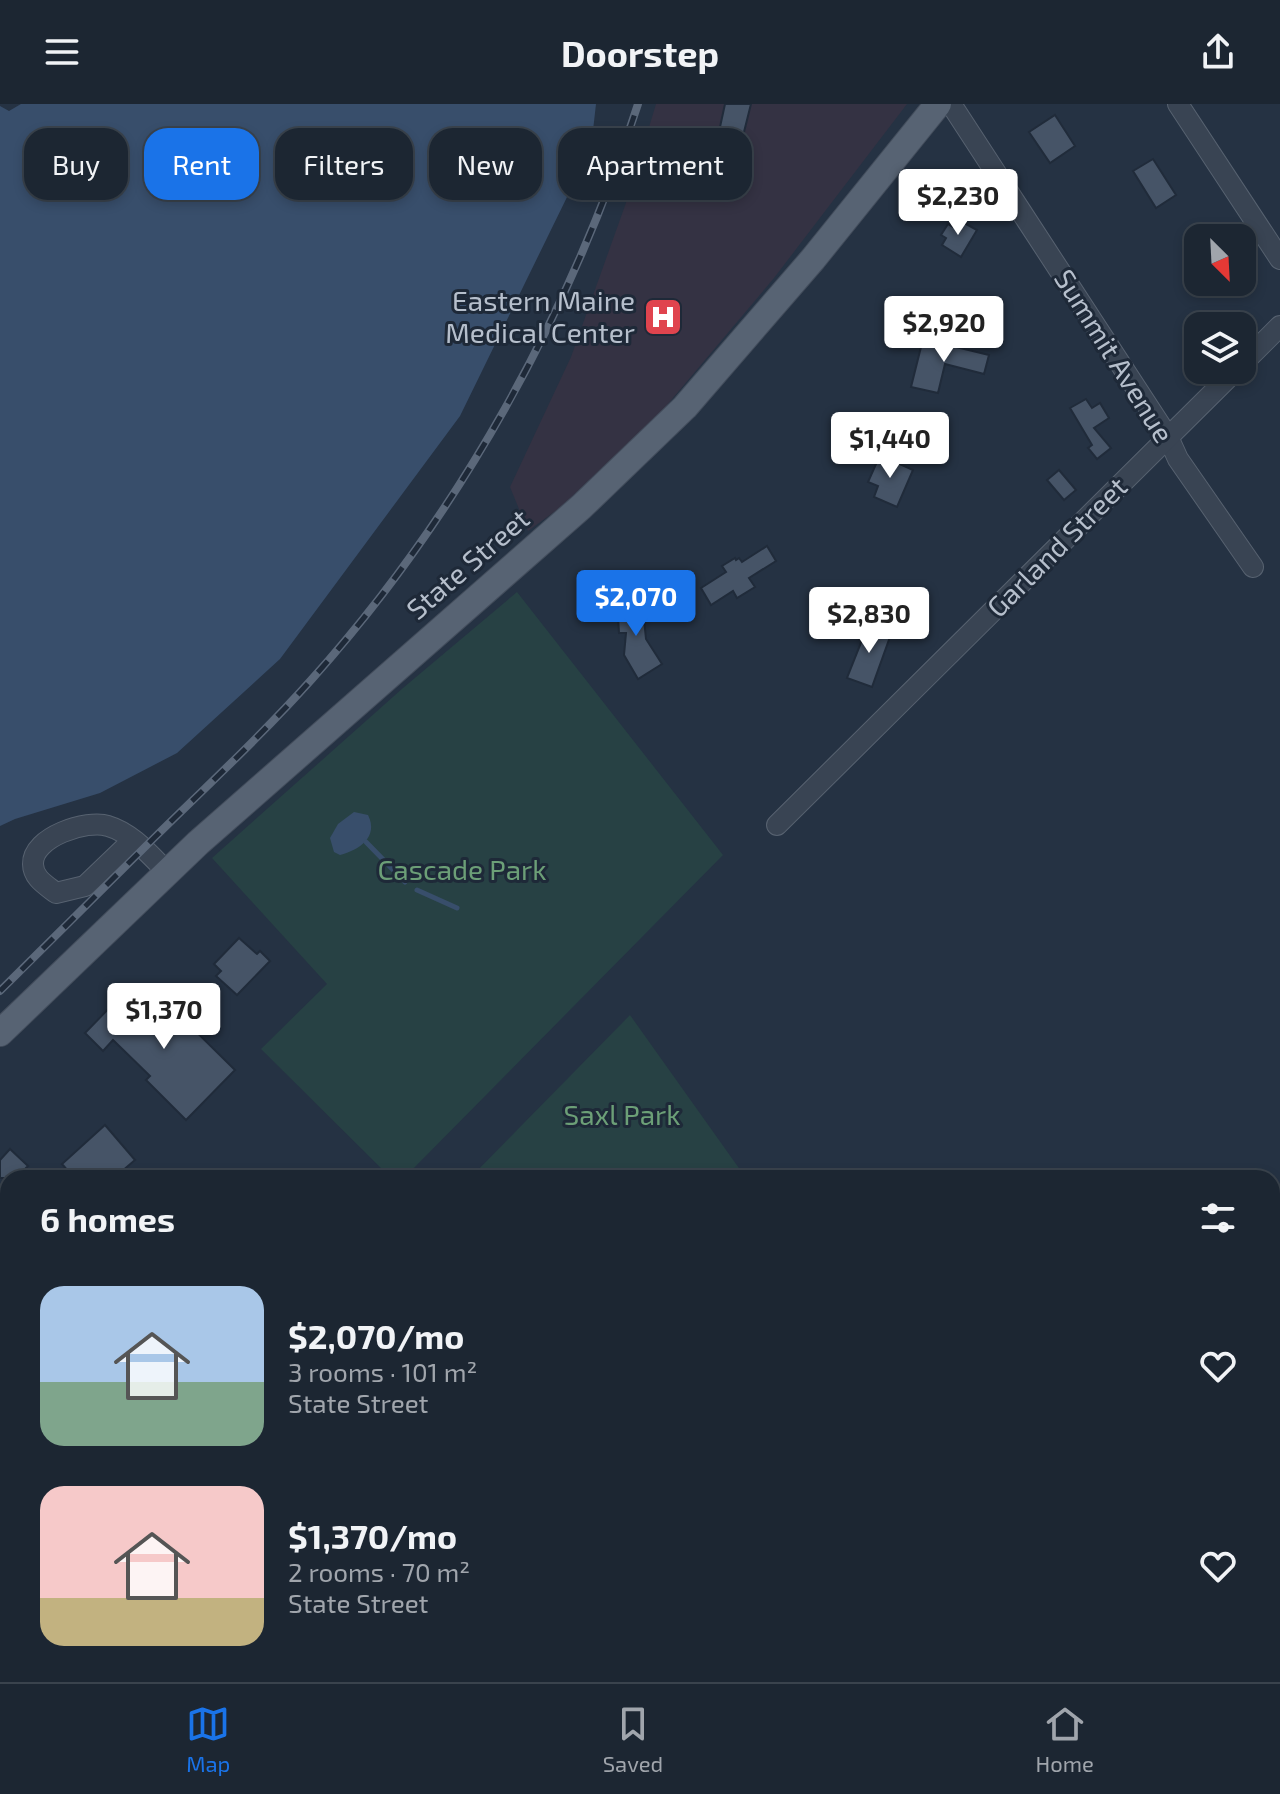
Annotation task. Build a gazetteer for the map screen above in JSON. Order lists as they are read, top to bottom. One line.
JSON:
{"streets":{"main road":["State Street"],"street":["Summit Avenue","Garland Street"]},"crossings":[["Summit Avenue","Garland Street"]],"parks":["Cascade Park","Saxl Park"],"places":{"hospital":["Eastern Maine Medical Center"]},"north":"bottom right","page":{"header":"Doorstep","chip":["Buy","Rent","Filters","New","Apartment"],"price":["$2,230","$2,920","$1,440","$2,070","$2,830","$1,370"],"heading":"6 homes","list":[{"name":"$2,070/mo","note":"3 rooms · 101 m² · State Street"},{"name":"$1,370/mo","note":"2 rooms · 70 m² · State Street"}],"tabs":["Map","Saved","Home"]}}
